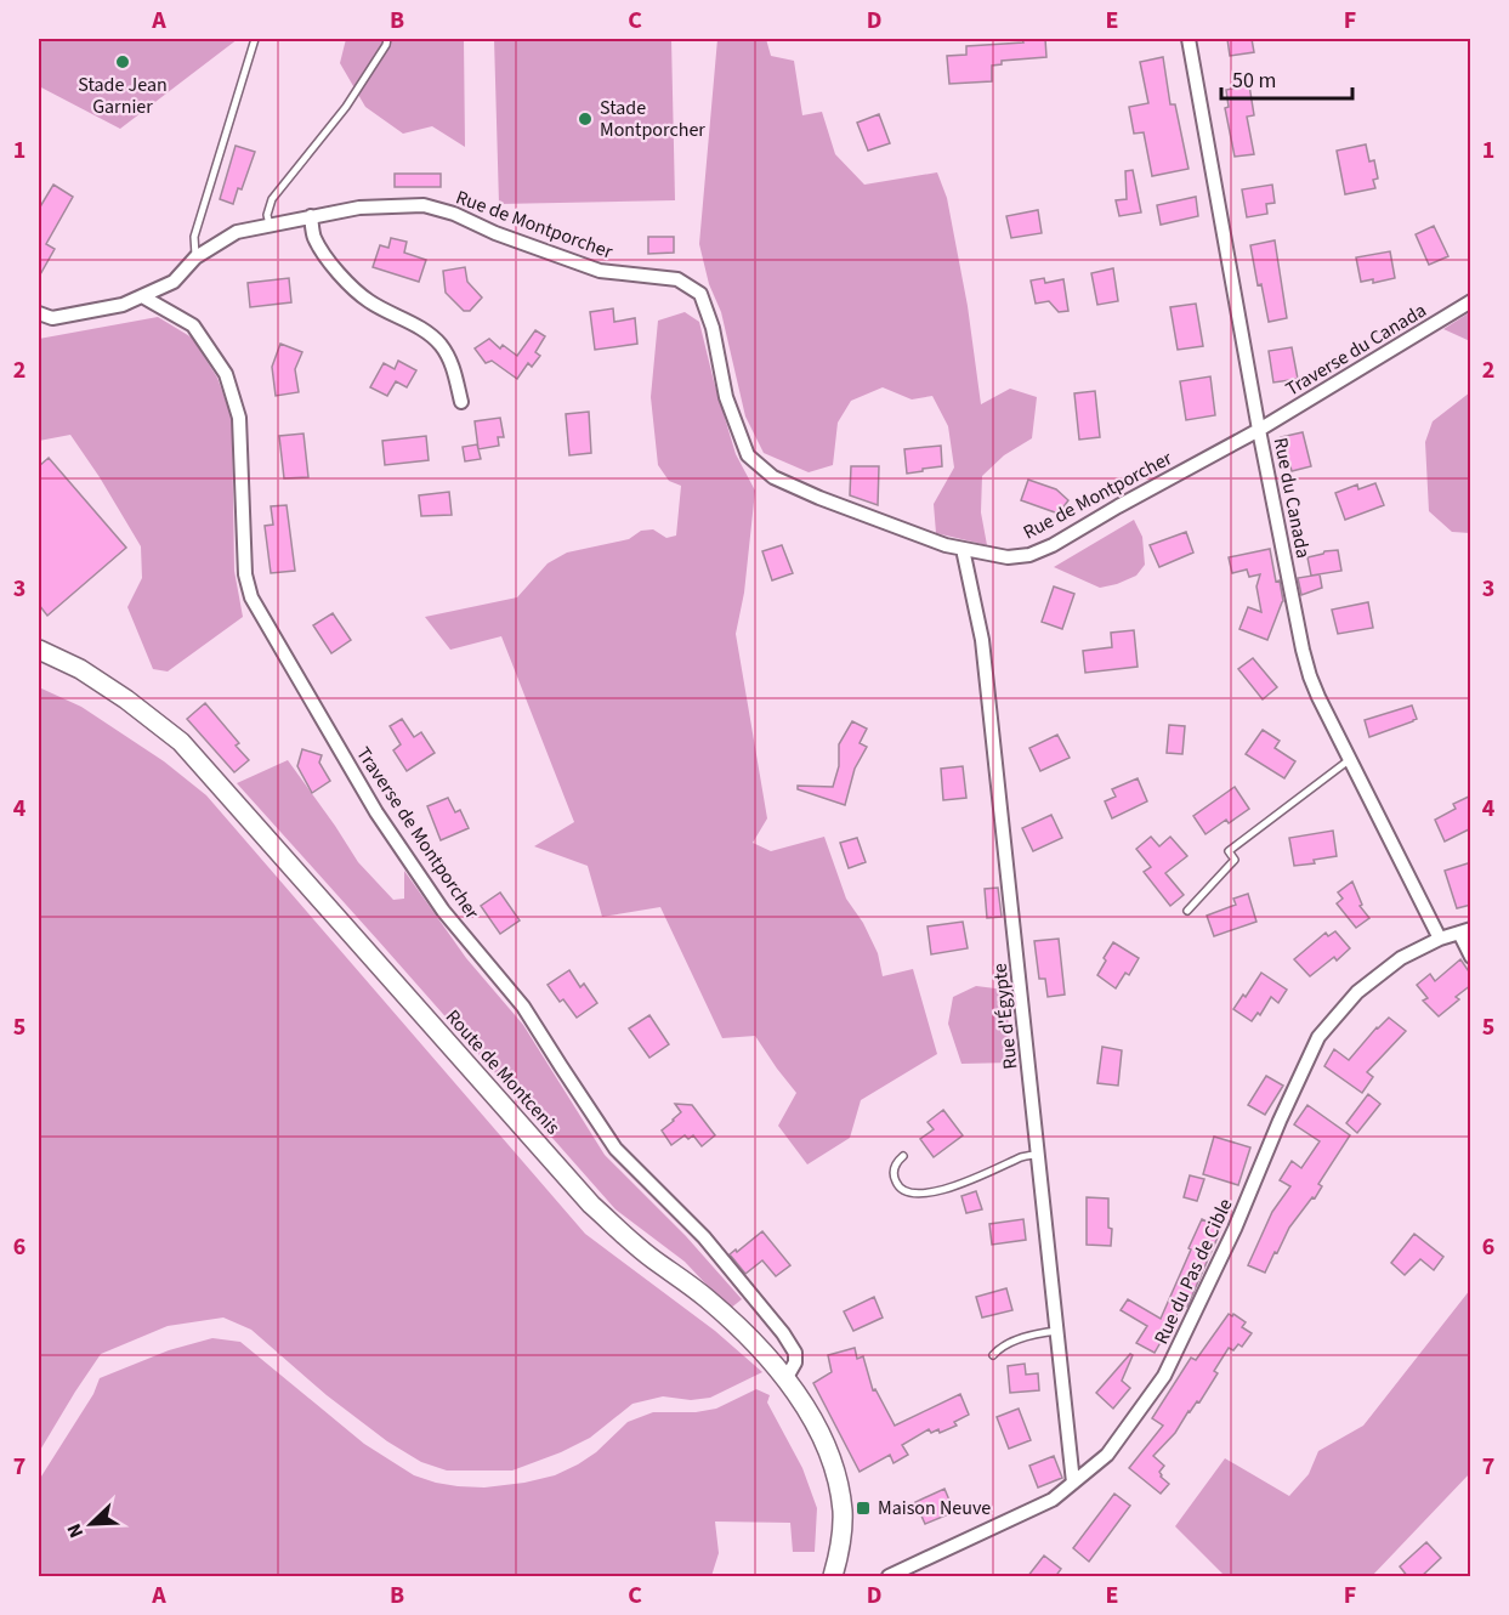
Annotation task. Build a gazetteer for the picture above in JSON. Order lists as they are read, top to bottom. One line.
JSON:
{"streets":{"main road":["Route de Montcenis"],"street":["Rue de Montporcher","Traverse du Canada","Rue du Canada","Traverse de Montporcher","Rue d'Égypte","Rue du Pas de Cible"]},"crossings":[["Rue de Montporcher","Traverse du Canada"],["Rue de Montporcher","Rue du Canada"],["Rue de Montporcher","Traverse de Montporcher"],["Rue de Montporcher","Rue d'Égypte"],["Traverse du Canada","Rue du Canada"],["Rue du Canada","Rue du Pas de Cible"],["Traverse de Montporcher","Route de Montcenis"],["Rue d'Égypte","Rue du Pas de Cible"]],"places":{"other":["Stade Jean Garnier","Stade Montporcher"],"transit":["Maison Neuve"]},"scale_bar":"50 m","north":"bottom left","grid":{"columns":["A","B","C","D","E","F"],"rows":["1","2","3","4","5","6","7"]}}
